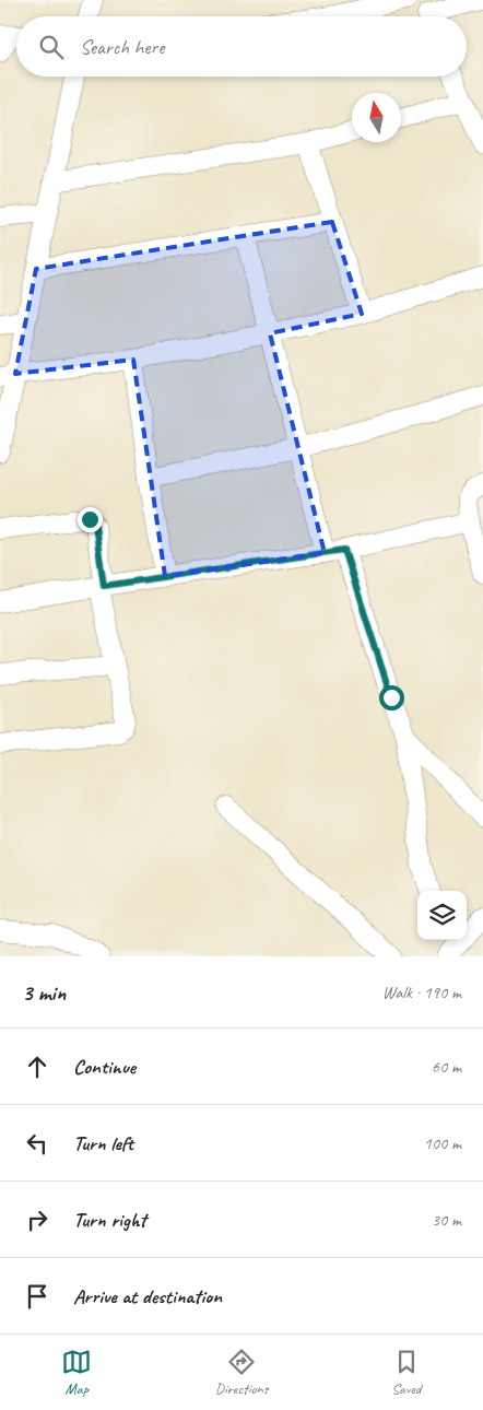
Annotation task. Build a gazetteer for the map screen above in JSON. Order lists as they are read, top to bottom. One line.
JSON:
{"north":"top","page":{"search":"Search here","heading":["3 min","Walk · 190 m"],"list":[["Continue","60 m"],["Turn left","100 m"],["Turn right","30 m"],"Arrive at destination"],"nav":["Map","Directions","Saved"]}}
